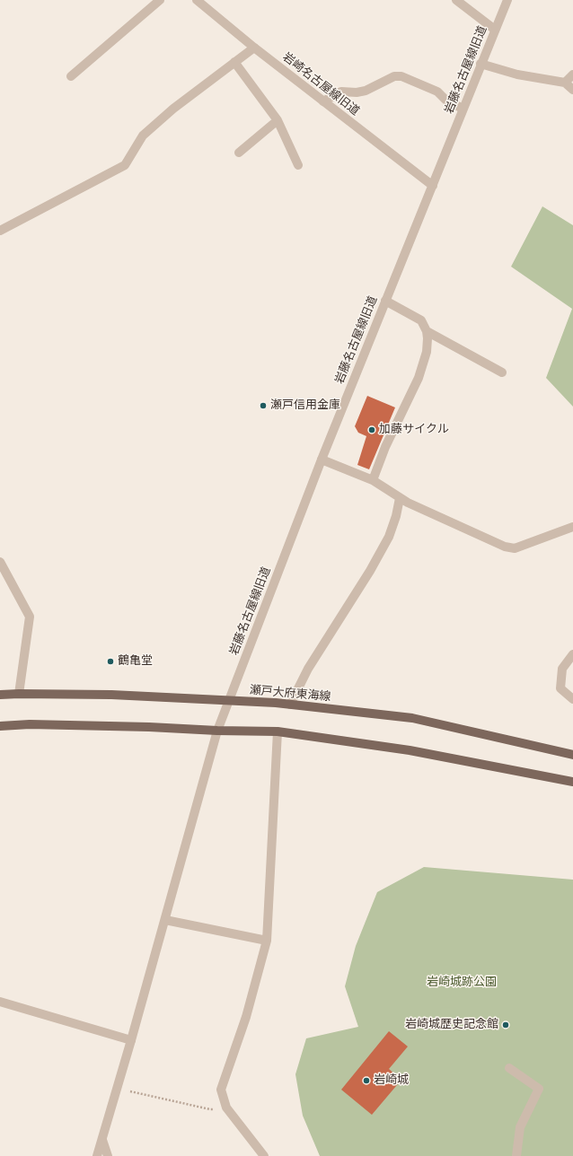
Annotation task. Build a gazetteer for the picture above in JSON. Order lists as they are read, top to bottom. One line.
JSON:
{"streets":{"main road":["瀬戸大府東海線"],"street":["岩藤名古屋線旧道","岩崎名古屋線旧道"]},"crossings":[["岩藤名古屋線旧道","岩崎名古屋線旧道"],["岩藤名古屋線旧道","瀬戸大府東海線"]],"parks":["岩崎城跡公園"],"places":["瀬戸信用金庫","加藤サイクル","鶴亀堂","岩崎城歴史記念館","岩崎城"]}
